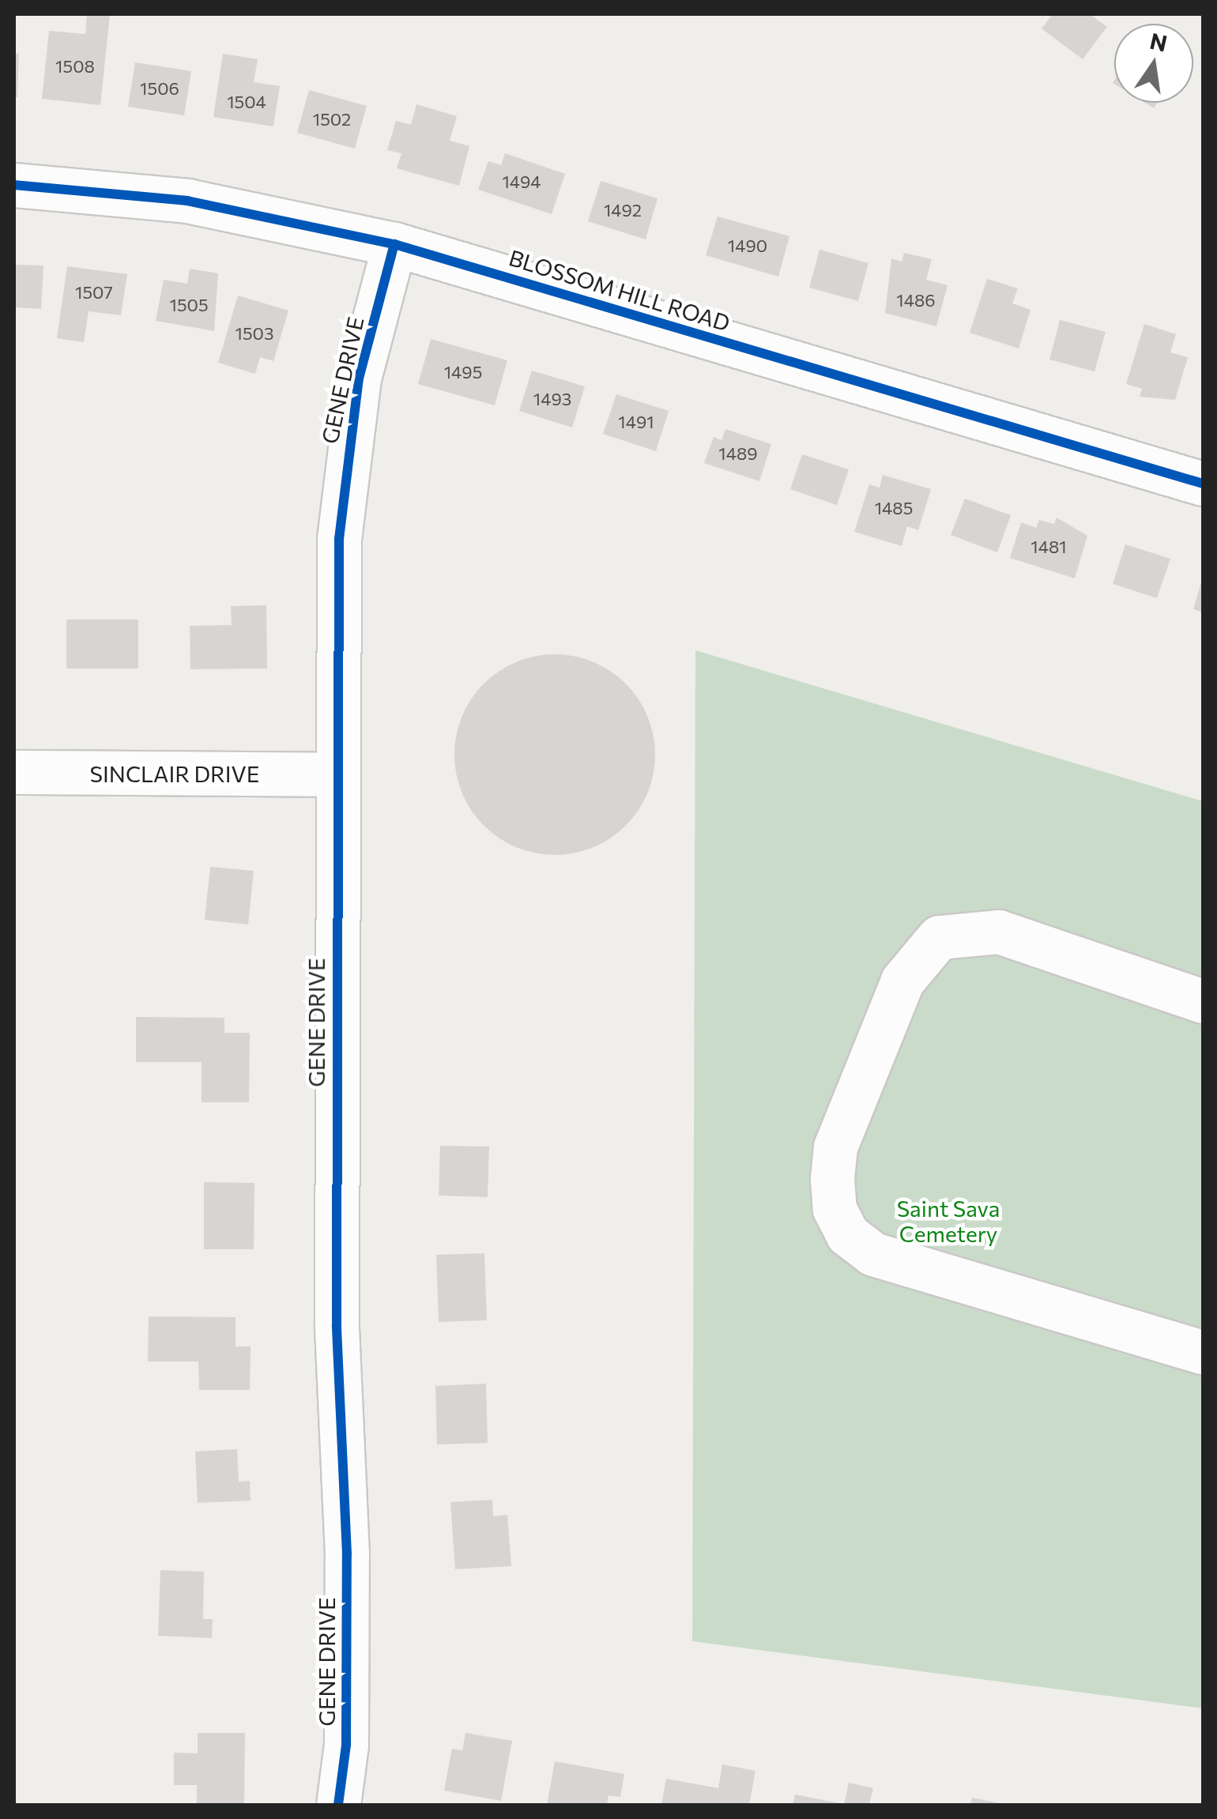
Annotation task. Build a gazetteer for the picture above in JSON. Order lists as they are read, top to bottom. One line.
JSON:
{"streets":{"street":["BLOSSOM HILL ROAD","GENE DRIVE","SINCLAIR DRIVE"]},"crossings":[["BLOSSOM HILL ROAD","GENE DRIVE"],["GENE DRIVE","SINCLAIR DRIVE"]],"parks":["Saint Sava Cemetery"],"house_numbers":["1508","1506","1504","1502","1494","1492","1490","1507","1486","1505","1503","1495","1493","1491","1489","1485","1481"],"north":"top"}
